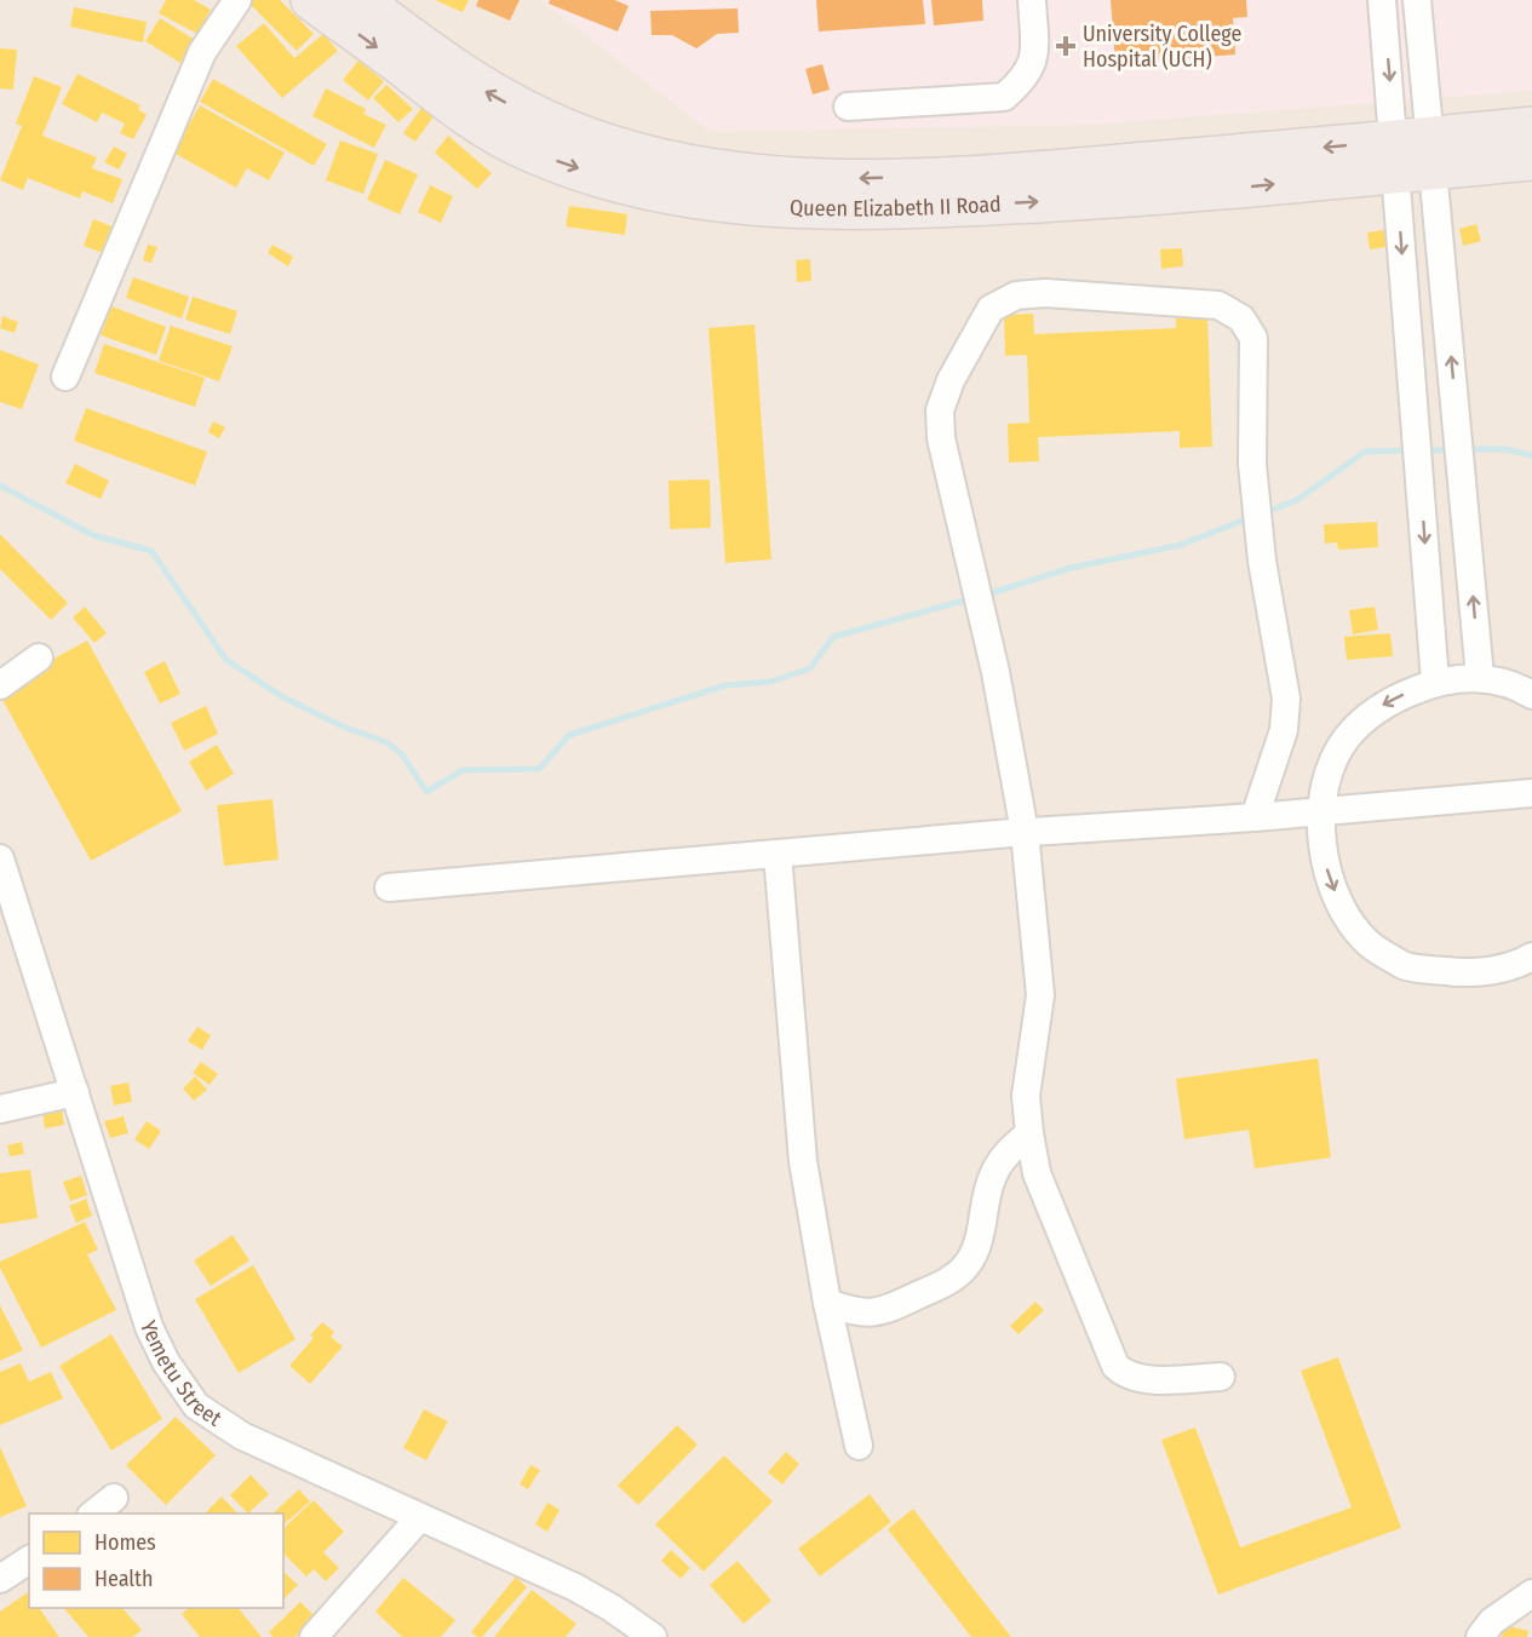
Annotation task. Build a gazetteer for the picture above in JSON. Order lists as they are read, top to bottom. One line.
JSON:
{"streets":{"highway":["Queen Elizabeth II Road"],"street":["Yemetu Street"]},"places":{"health":["University College Hospital (UCH)"]},"legend":["Homes","Health"]}
